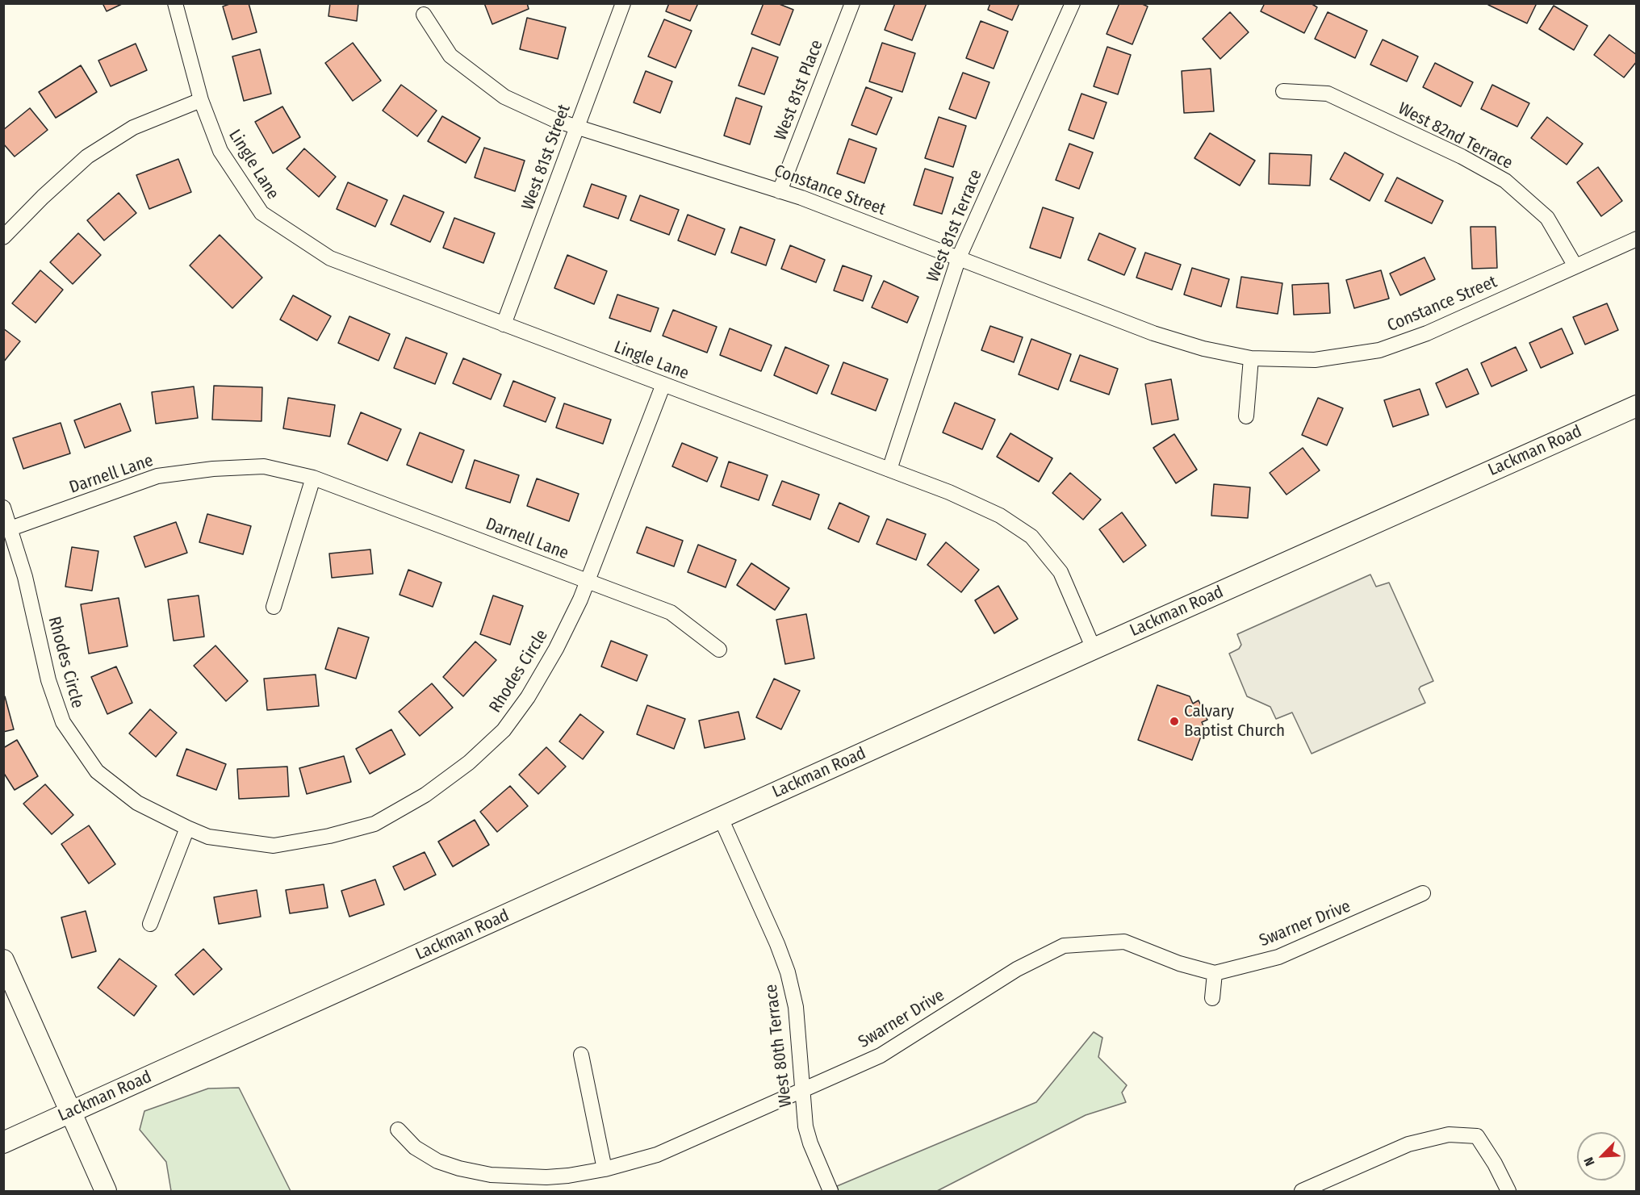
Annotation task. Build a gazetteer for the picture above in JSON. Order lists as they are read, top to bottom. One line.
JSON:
{"streets":{"main road":["Lackman Road"],"street":["West 81st Place","West 82nd Terrace","West 81st Street","Lingle Lane","Constance Street","West 81st Terrace","Darnell Lane","Rhodes Circle","Swarner Drive","West 80th Terrace"]},"crossings":[["West 81st Place","Constance Street"],["West 82nd Terrace","Constance Street"],["West 81st Street","Lingle Lane"],["West 81st Street","Constance Street"],["Lingle Lane","West 81st Terrace"],["Lingle Lane","Lackman Road"],["Lingle Lane","Rhodes Circle"],["Constance Street","West 81st Terrace"],["Lackman Road","West 80th Terrace"],["Darnell Lane","Rhodes Circle"],["Swarner Drive","West 80th Terrace"]],"places":["Calvary Baptist Church"],"north":"bottom left"}
